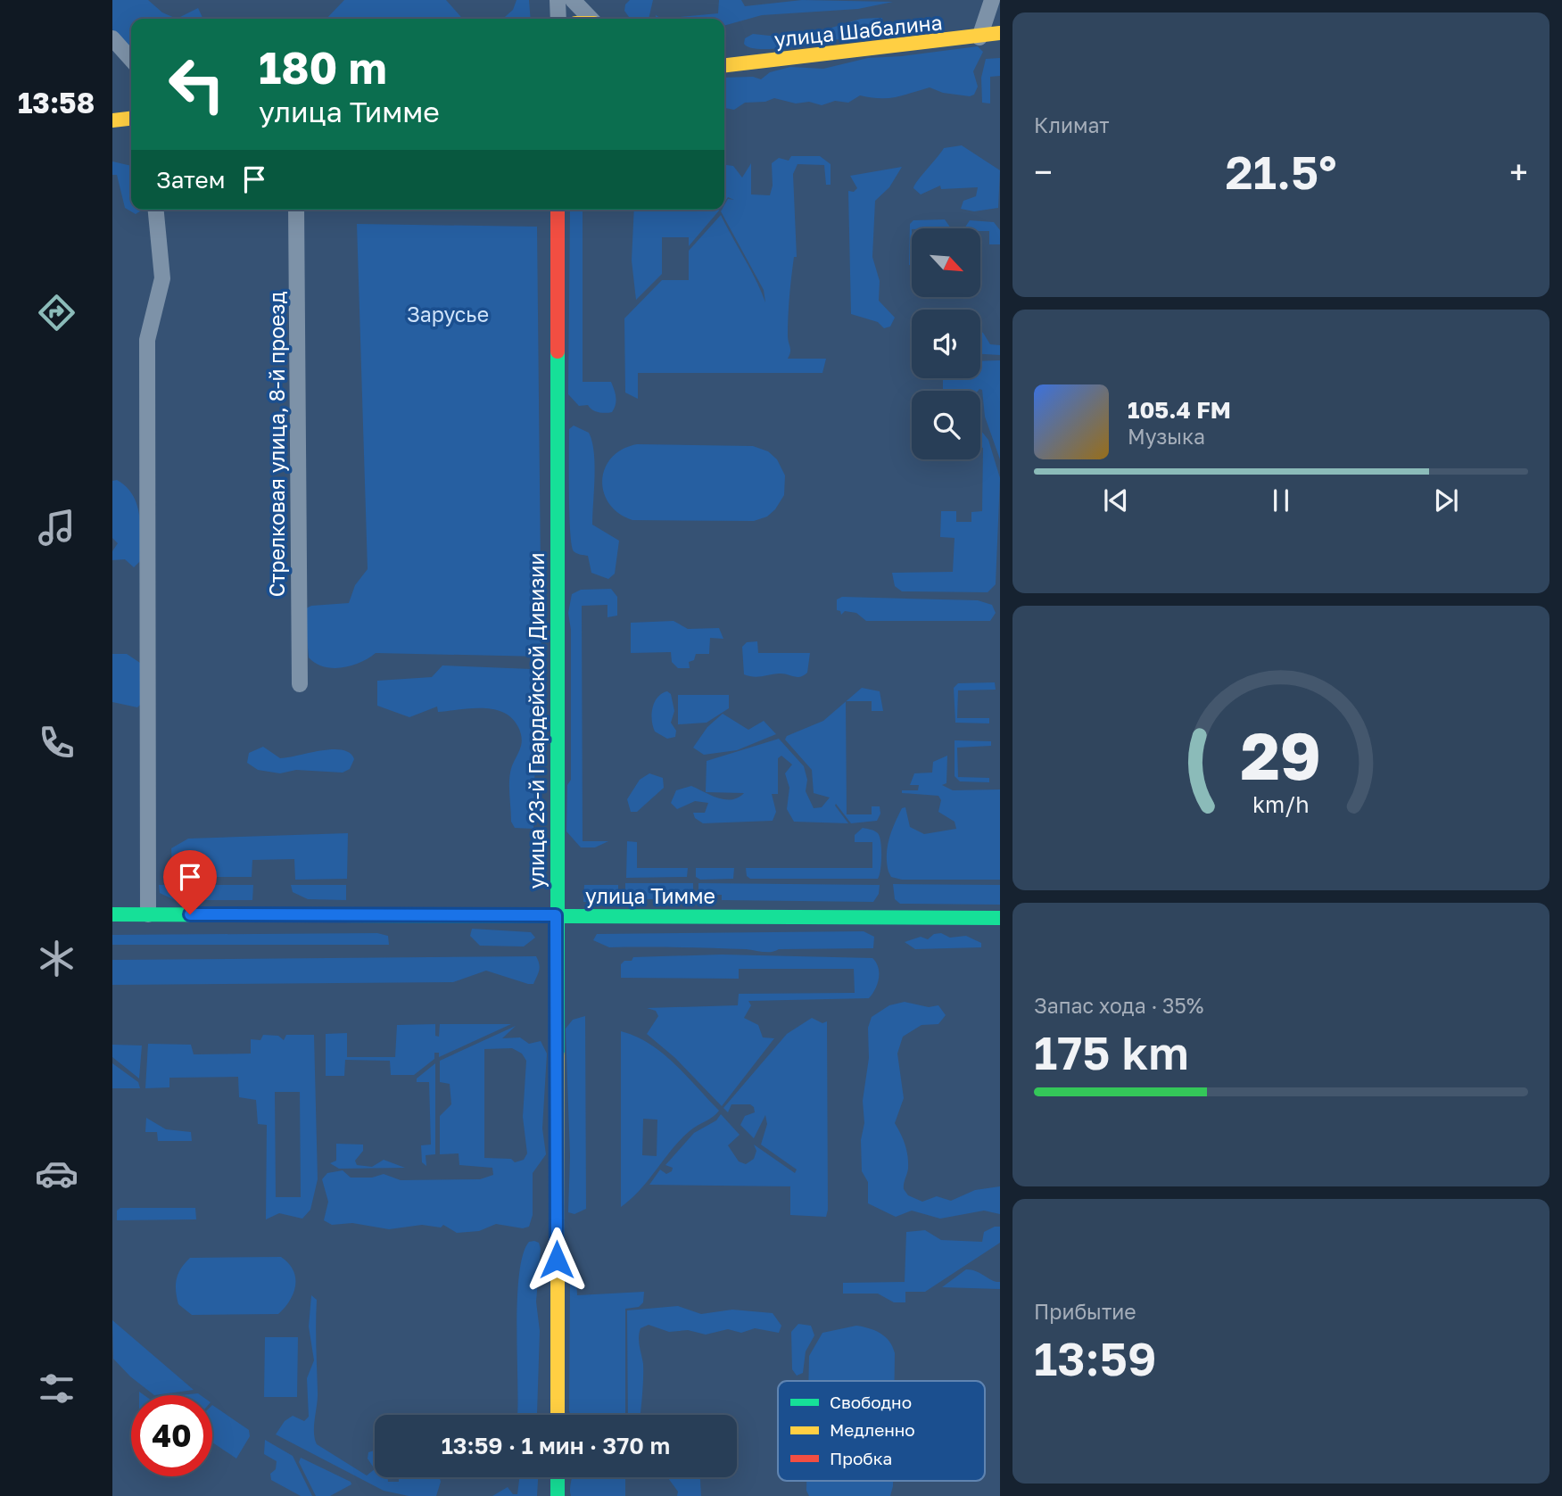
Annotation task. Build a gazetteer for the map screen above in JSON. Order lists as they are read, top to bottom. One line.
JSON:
{"streets":{"street":["улица Шабалина","Стрелковая улица, 8-й проезд","улица 23-й Гвардейской Дивизии","улица Тимме"]},"crossings":[["улица 23-й Гвардейской Дивизии","улица Тимме"]],"parks":["Зарусье"],"legend":["Свободно","Медленно","Пробка"],"north":"bottom right","page":{"tabs":"13:58","tile":["Климат",["Запас хода · 35%","175 km"],["Прибытие","13:59"]],"turn":["180 m","улица Тимме"],"heat":["−","21.5°","+"],"then":"Затем","song":["105.4 FM","Музыка"],"limit":"40","trip":"13:59 · 1 мин · 370 m","gauge":["29","km/h"]}}
